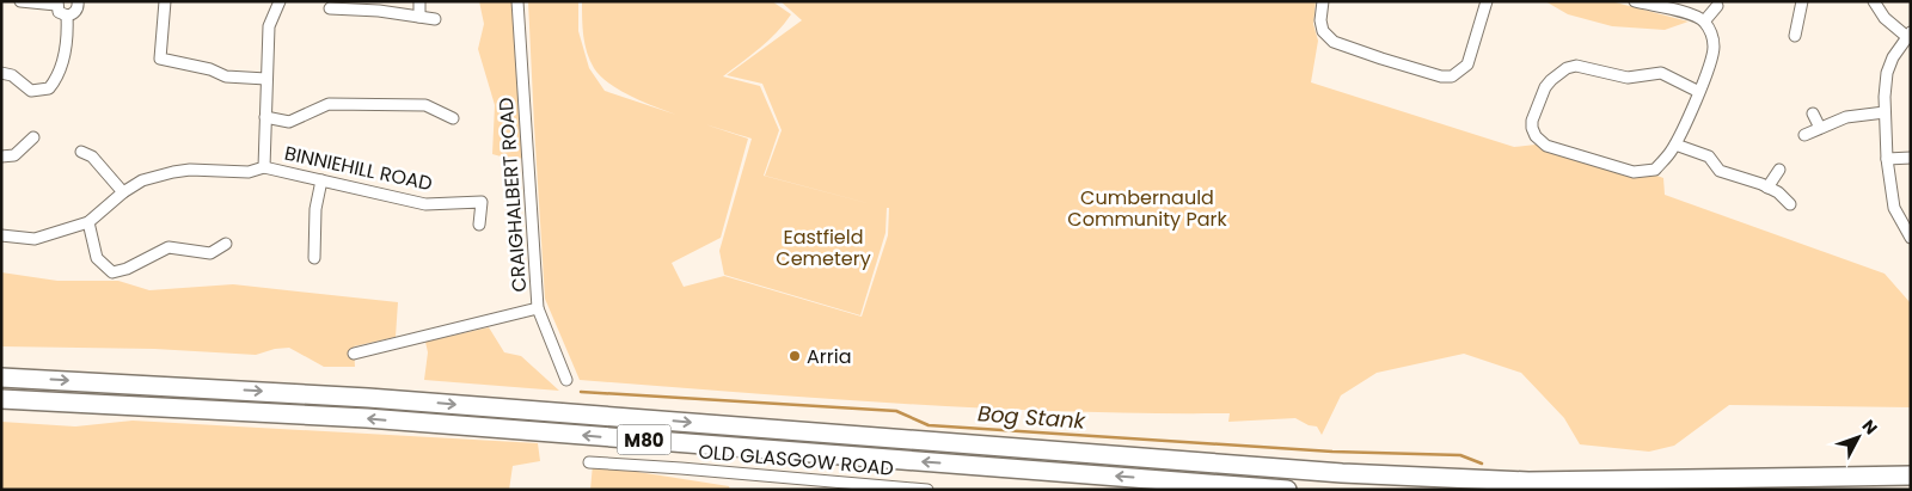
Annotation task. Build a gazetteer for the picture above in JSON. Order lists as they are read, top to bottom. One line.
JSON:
{"streets":{"highway":["M80"],"street":["BINNIEHILL ROAD","CRAIGHALBERT ROAD","OLD GLASGOW ROAD"]},"water":["Bog Stank"],"parks":["Cumbernauld Community Park","Eastfield Cemetery"],"places":["Arria"],"north":"top right"}
